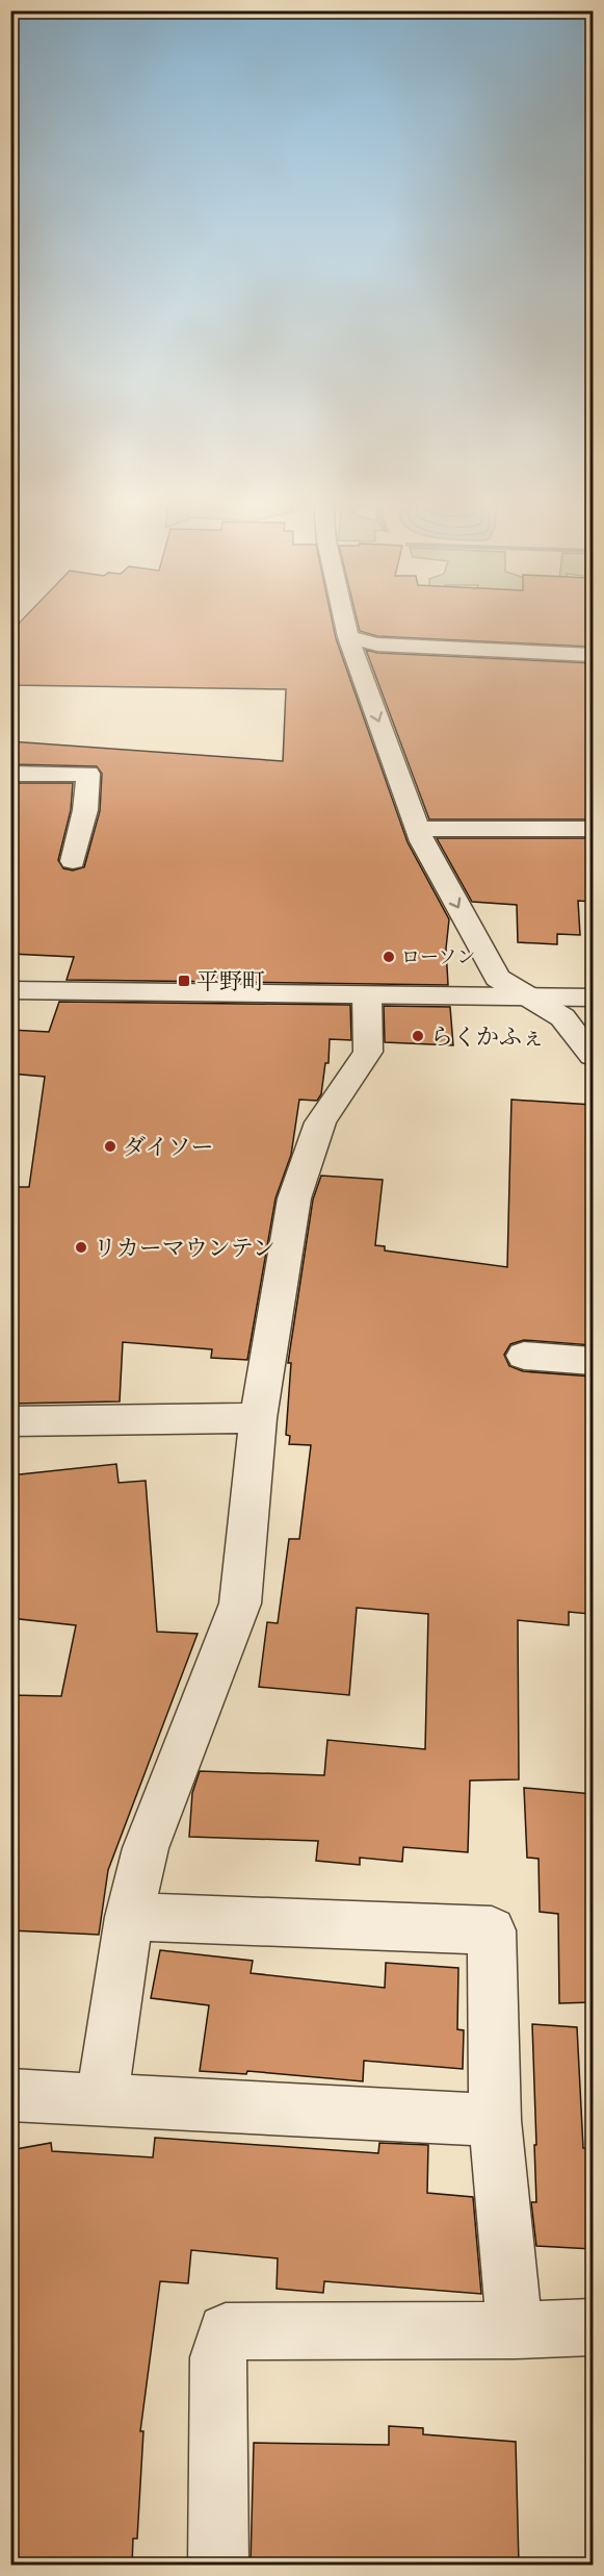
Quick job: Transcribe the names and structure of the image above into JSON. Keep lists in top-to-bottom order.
{
  "places": {
    "other": [
      "ローソン",
      "らくかふぇ",
      "ダイソー",
      "リカーマウンテン"
    ],
    "transit": ["平野町"]
  }
}
